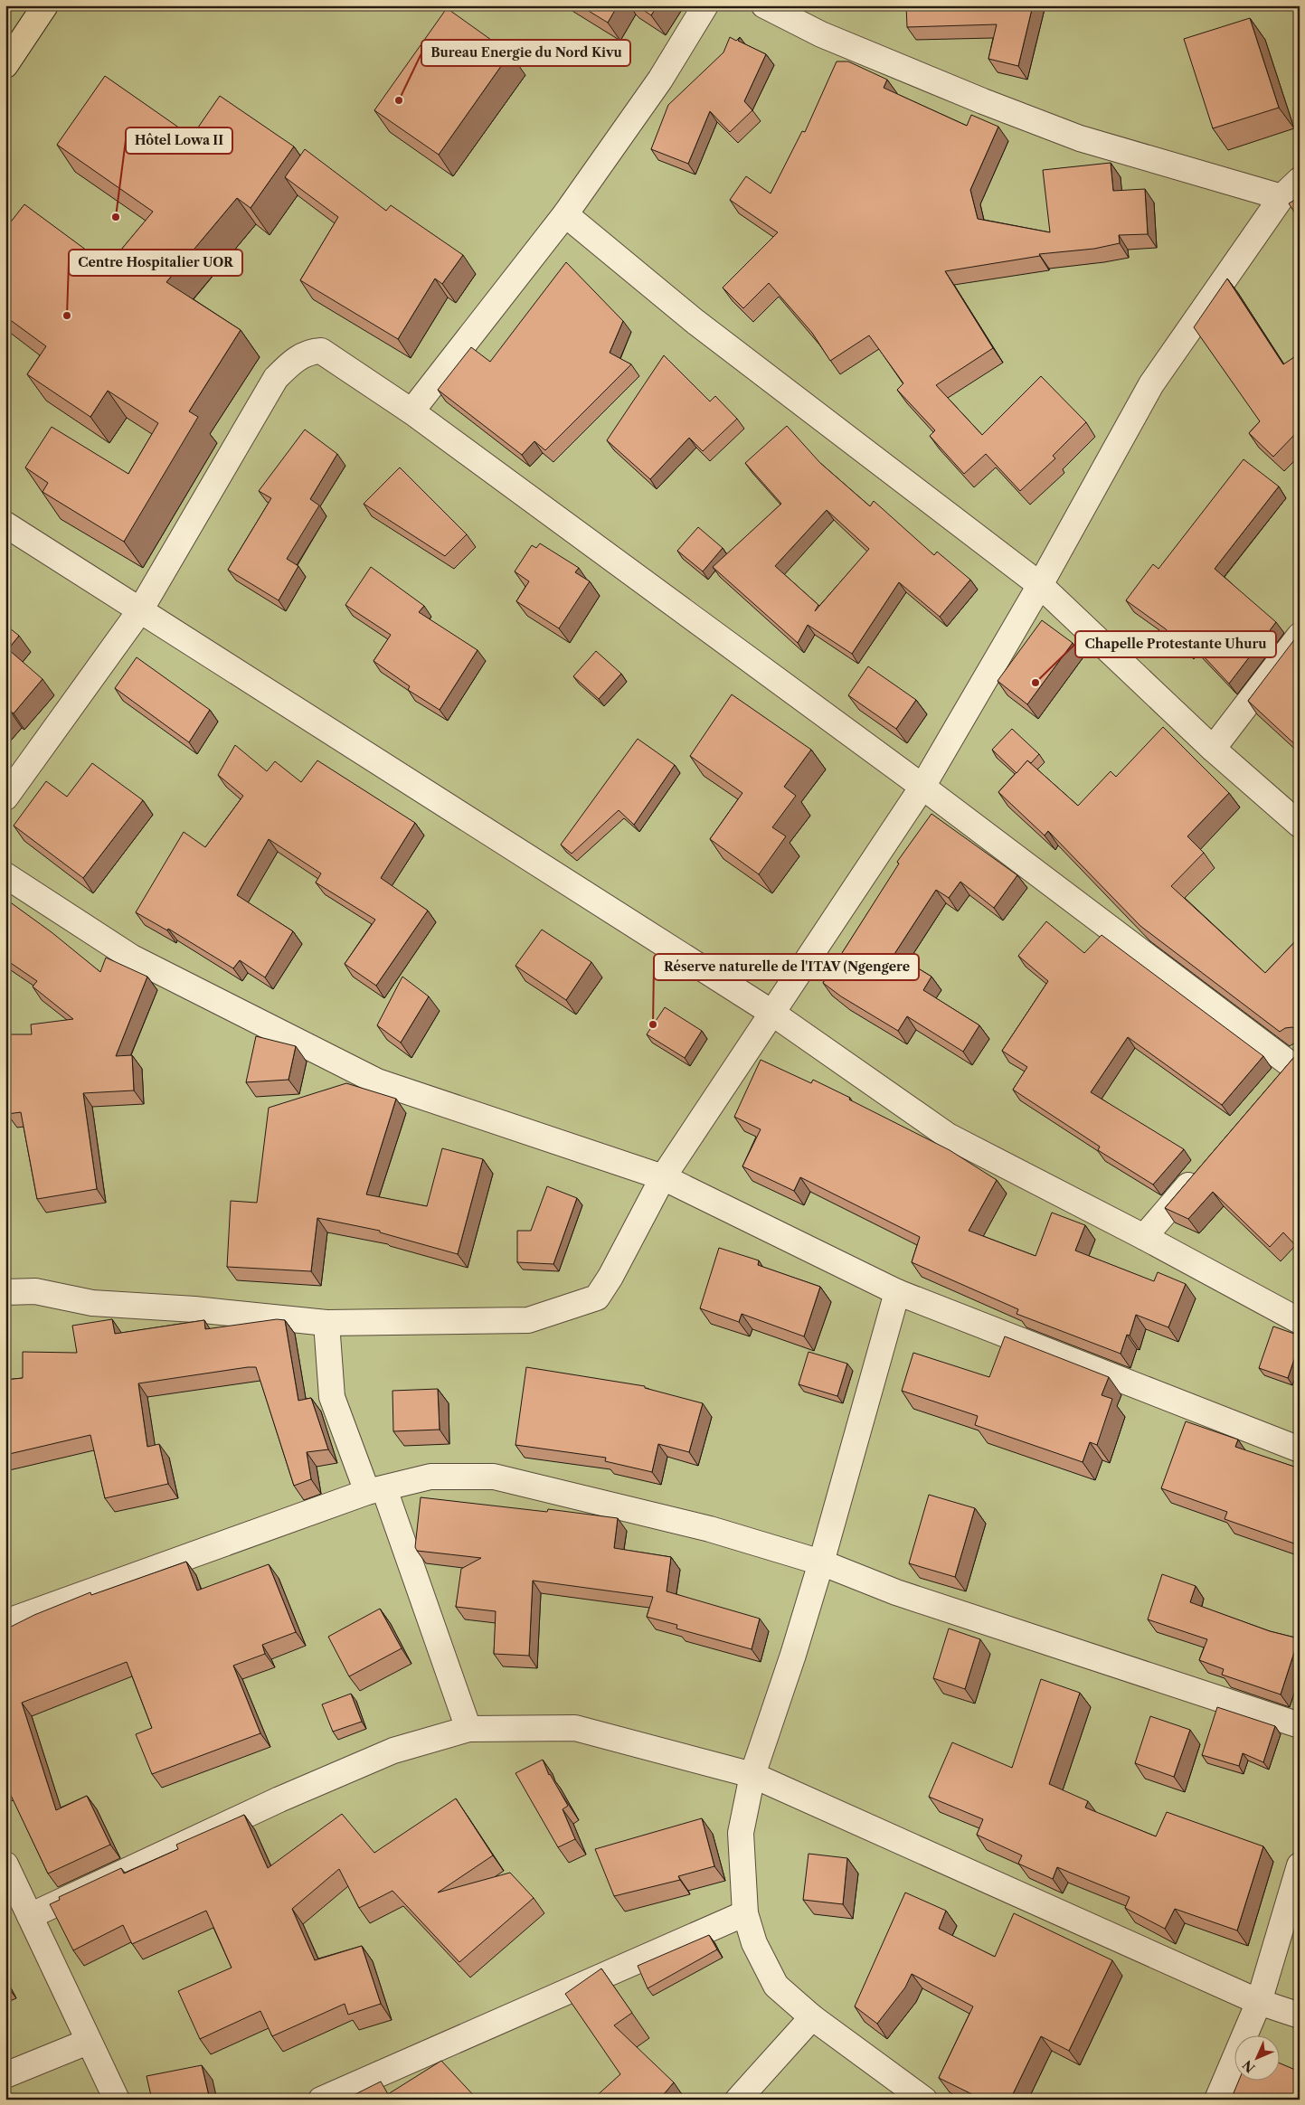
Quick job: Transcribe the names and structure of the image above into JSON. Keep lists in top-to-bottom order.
{
  "places": [
    "Bureau Energie du Nord Kivu",
    "Hôtel Lowa II",
    "Centre Hospitalier UOR",
    "Chapelle Protestante Uhuru",
    "Réserve naturelle de l'ITAV (Ngengere"
  ],
  "north": "bottom left"
}
